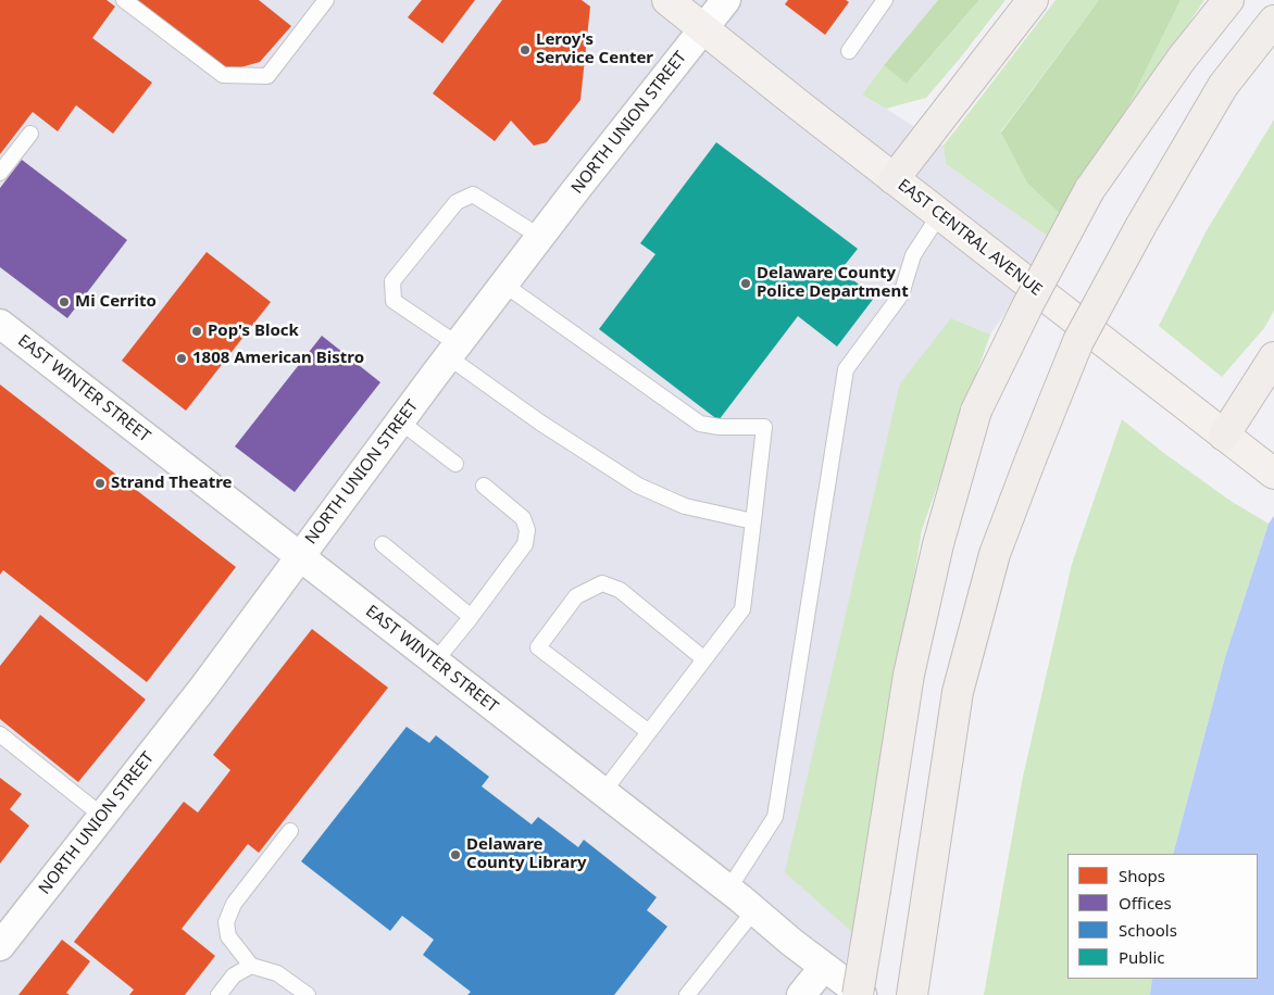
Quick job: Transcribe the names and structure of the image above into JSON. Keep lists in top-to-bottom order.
{
  "streets": {
    "highway": ["EAST CENTRAL AVENUE"],
    "street": ["NORTH UNION STREET", "EAST WINTER STREET"]
  },
  "crossings": [
    ["NORTH UNION STREET", "EAST CENTRAL AVENUE"],
    ["NORTH UNION STREET", "EAST WINTER STREET"]
  ],
  "places": [
    "Leroy's Service Center",
    "Delaware County Police Department",
    "Mi Cerrito",
    "Pop's Block",
    "1808 American Bistro",
    "Strand Theatre",
    "Delaware County Library"
  ],
  "legend": [
    "Shops",
    "Offices",
    "Schools",
    "Public"
  ]
}
